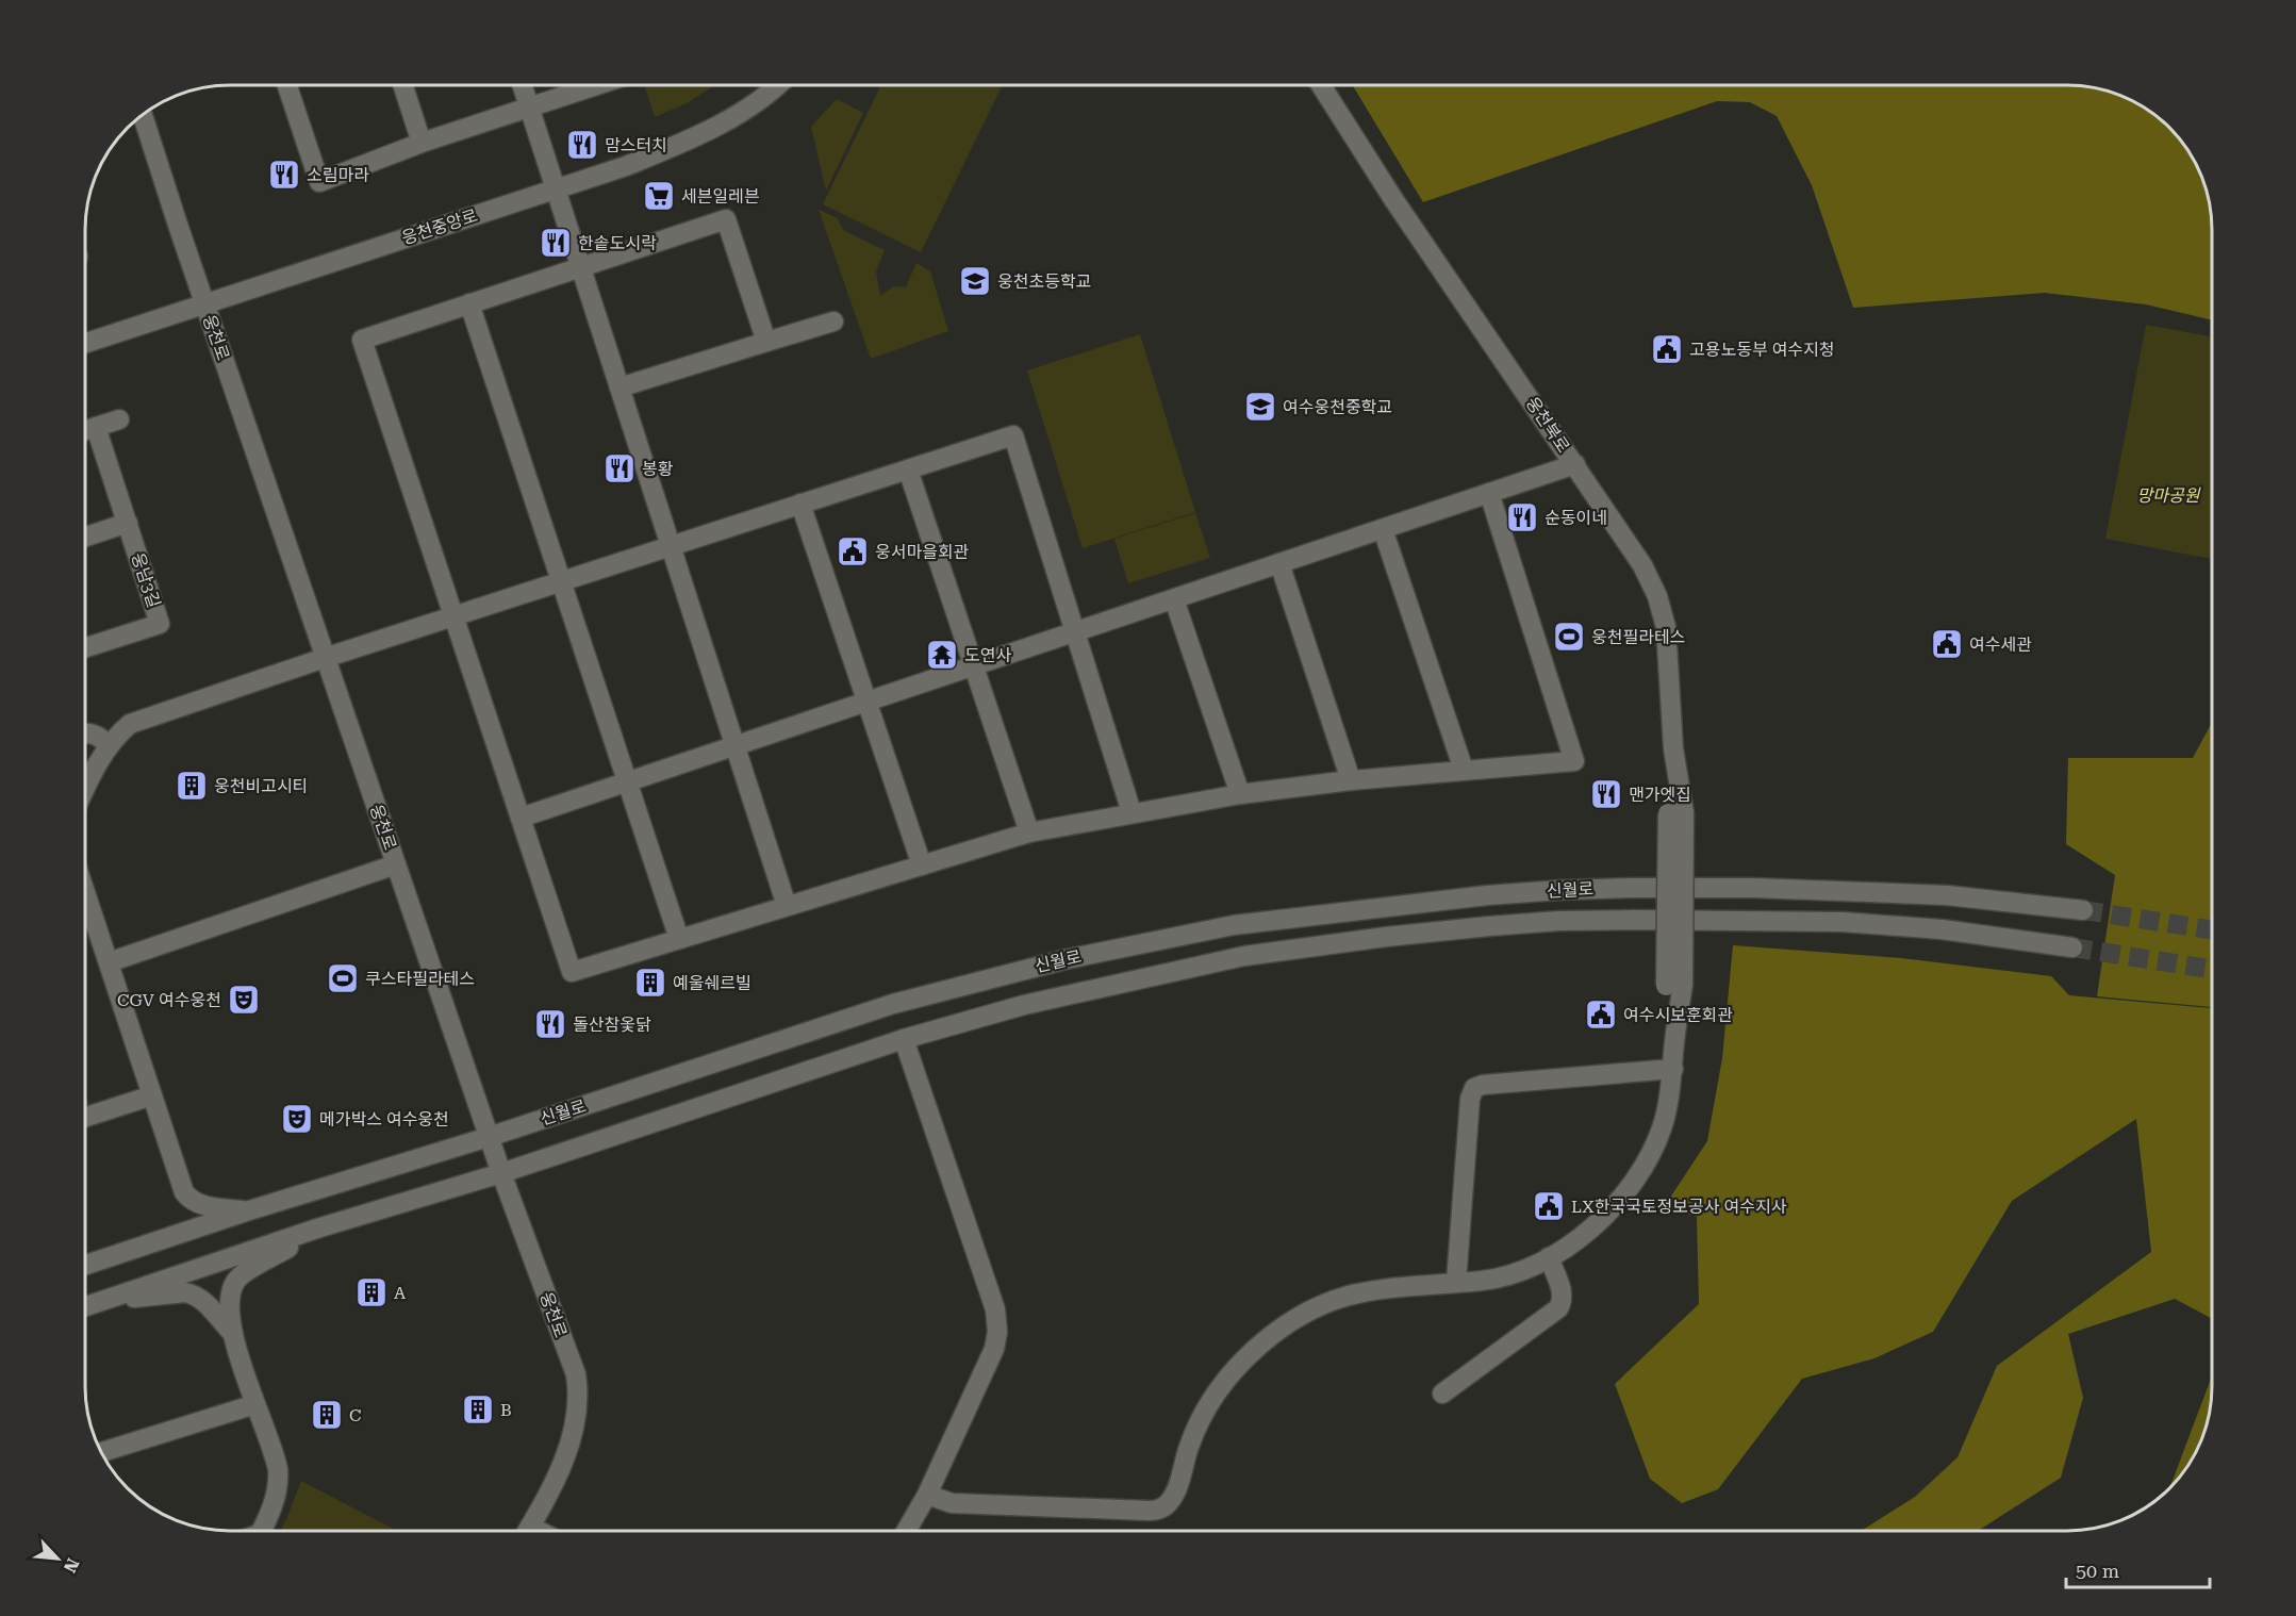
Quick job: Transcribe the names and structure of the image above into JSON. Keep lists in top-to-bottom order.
{
  "streets": {
    "street": [
      "웅천중앙로",
      "웅천로",
      "웅천북로",
      "웅남3길",
      "신월로"
    ]
  },
  "crossings": [
    ["웅천중앙로", "웅천로"],
    ["웅천로", "신월로"]
  ],
  "parks": ["망마공원"],
  "places": {
    "restaurant": [
      "맘스터치",
      "소림마라",
      "한솥도시락",
      "봉황",
      "순동이네",
      "맨가엣집",
      "돌산참옻닭"
    ],
    "supermarket": ["세븐일레븐"],
    "school or university": ["웅천초등학교", "여수웅천중학교"],
    "public building": [
      "고용노동부 여수지청",
      "웅서마을회관",
      "여수세관",
      "여수시보훈회관",
      "LX한국국토정보공사 여수지사"
    ],
    "sports": ["웅천필라테스", "쿠스타필라테스"],
    "temple": ["도연사"],
    "building": [
      "웅천비고시티",
      "예울쉐르빌",
      "A",
      "B",
      "C"
    ],
    "theatre": ["CGV 여수웅천", "메가박스 여수웅천"]
  },
  "scale_bar": "50 m",
  "north": "bottom right"
}
